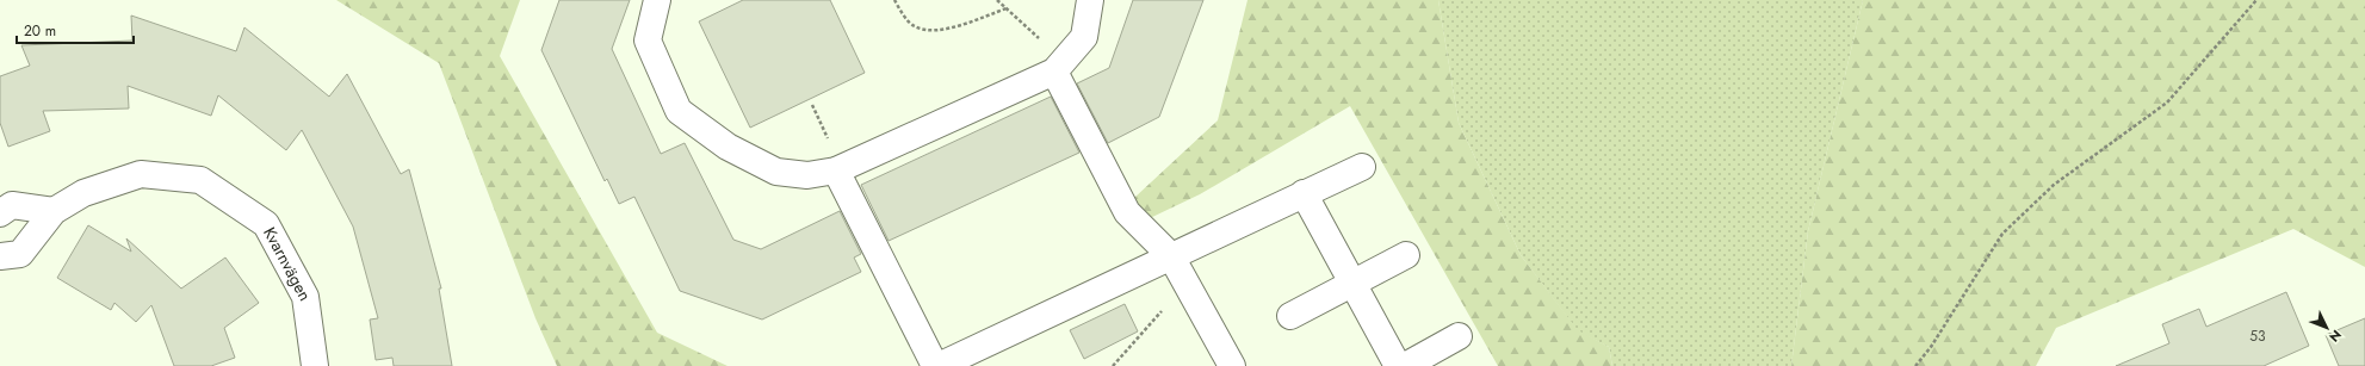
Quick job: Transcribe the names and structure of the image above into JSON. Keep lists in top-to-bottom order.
{
  "streets": {
    "street": ["Kvarnvägen"]
  },
  "house_numbers": ["53"],
  "scale_bar": "20 m",
  "north": "bottom right"
}
